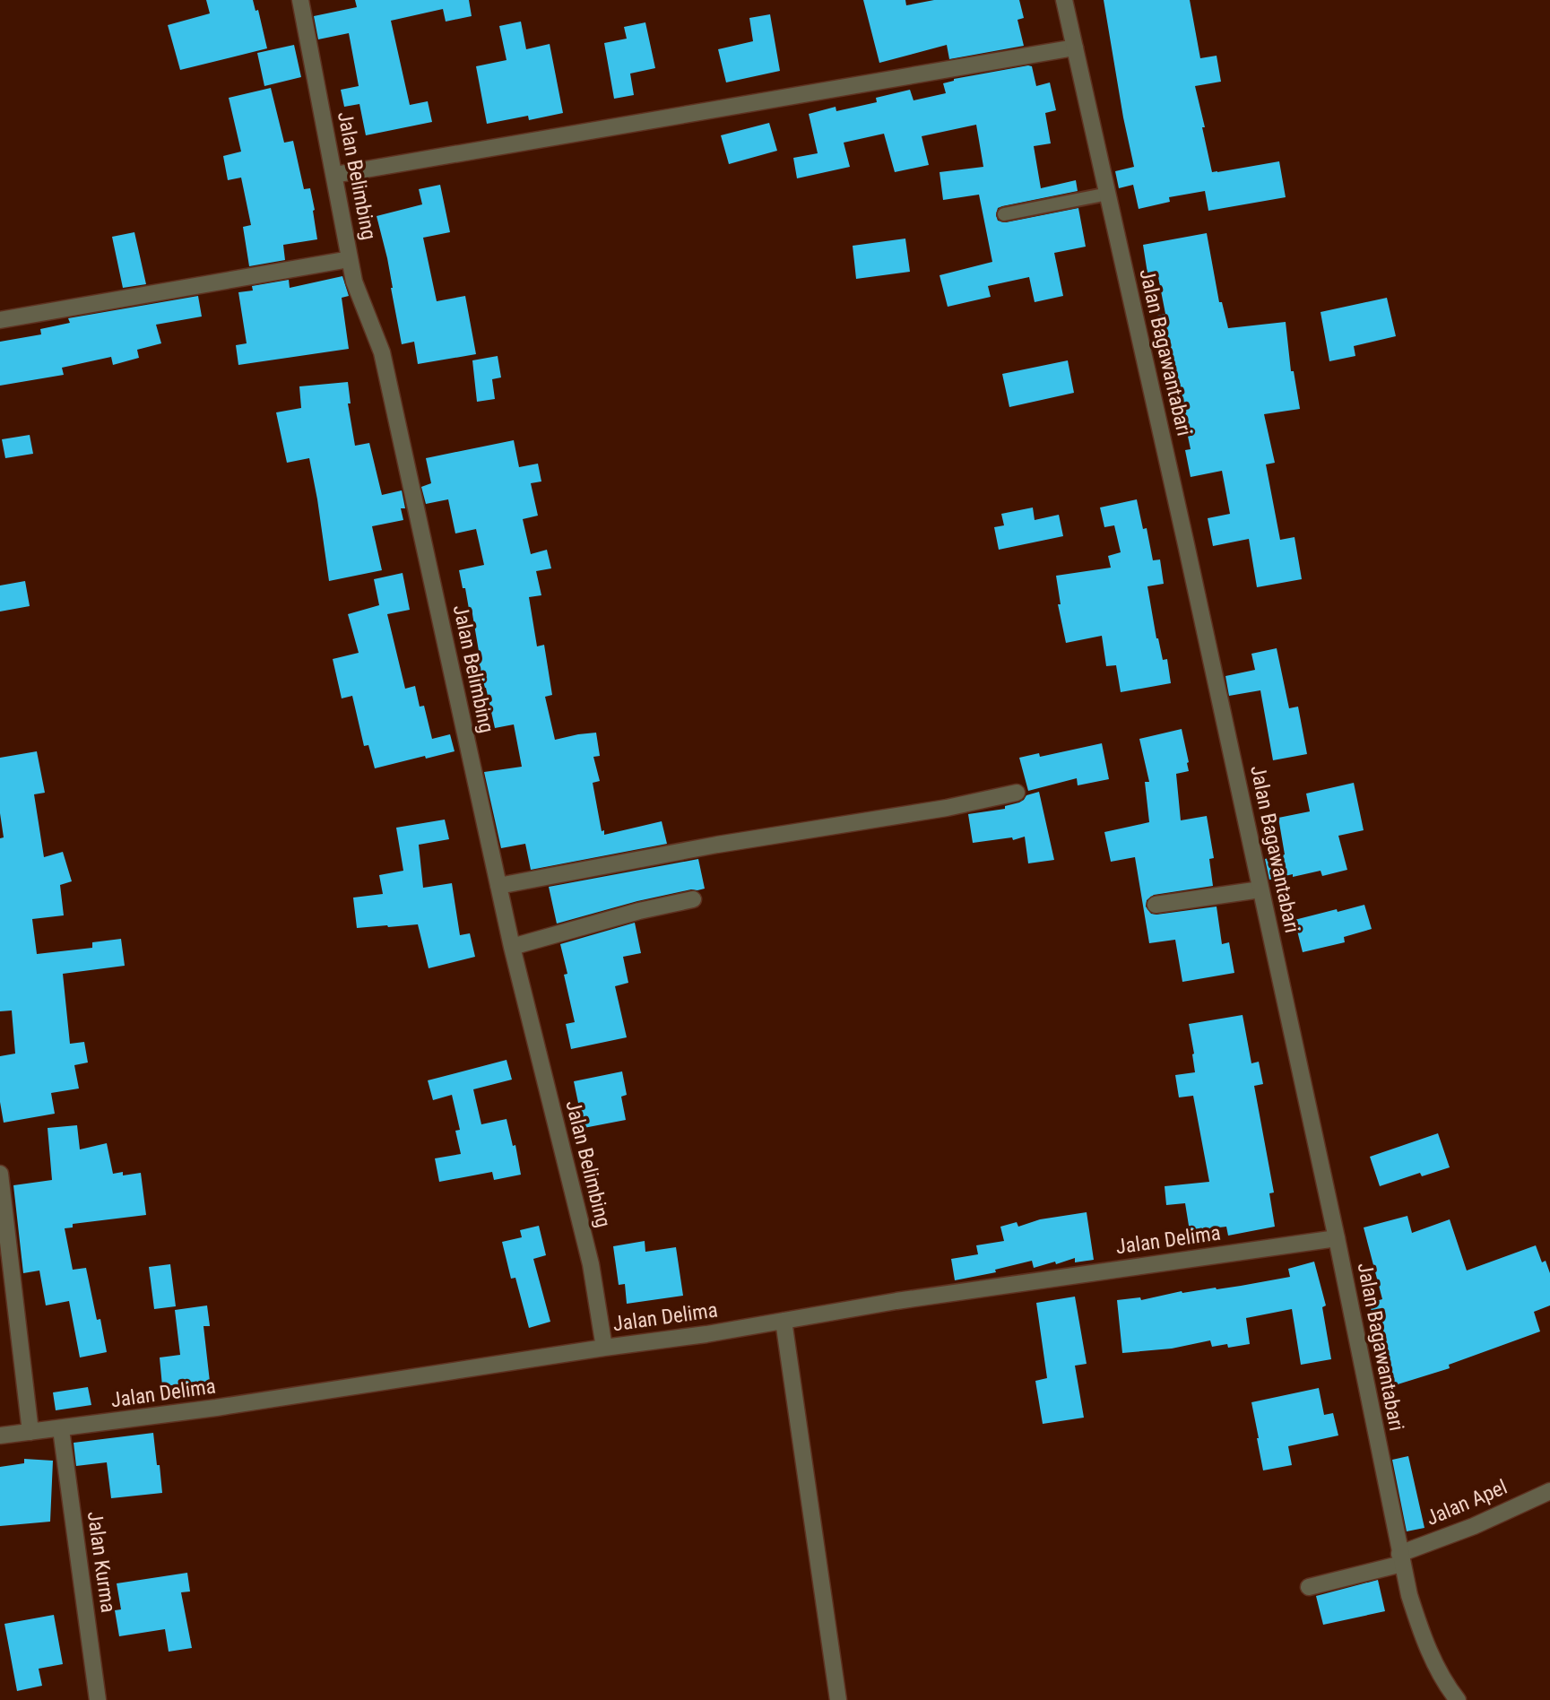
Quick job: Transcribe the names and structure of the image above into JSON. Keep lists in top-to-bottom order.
{
  "streets": {
    "street": [
      "Jalan Belimbing",
      "Jalan Bagawantabari",
      "Jalan Delima",
      "Jalan Apel",
      "Jalan Kurma"
    ]
  },
  "crossings": [
    ["Jalan Belimbing", "Jalan Delima"],
    ["Jalan Bagawantabari", "Jalan Delima"],
    ["Jalan Bagawantabari", "Jalan Apel"],
    ["Jalan Delima", "Jalan Kurma"]
  ]
}
